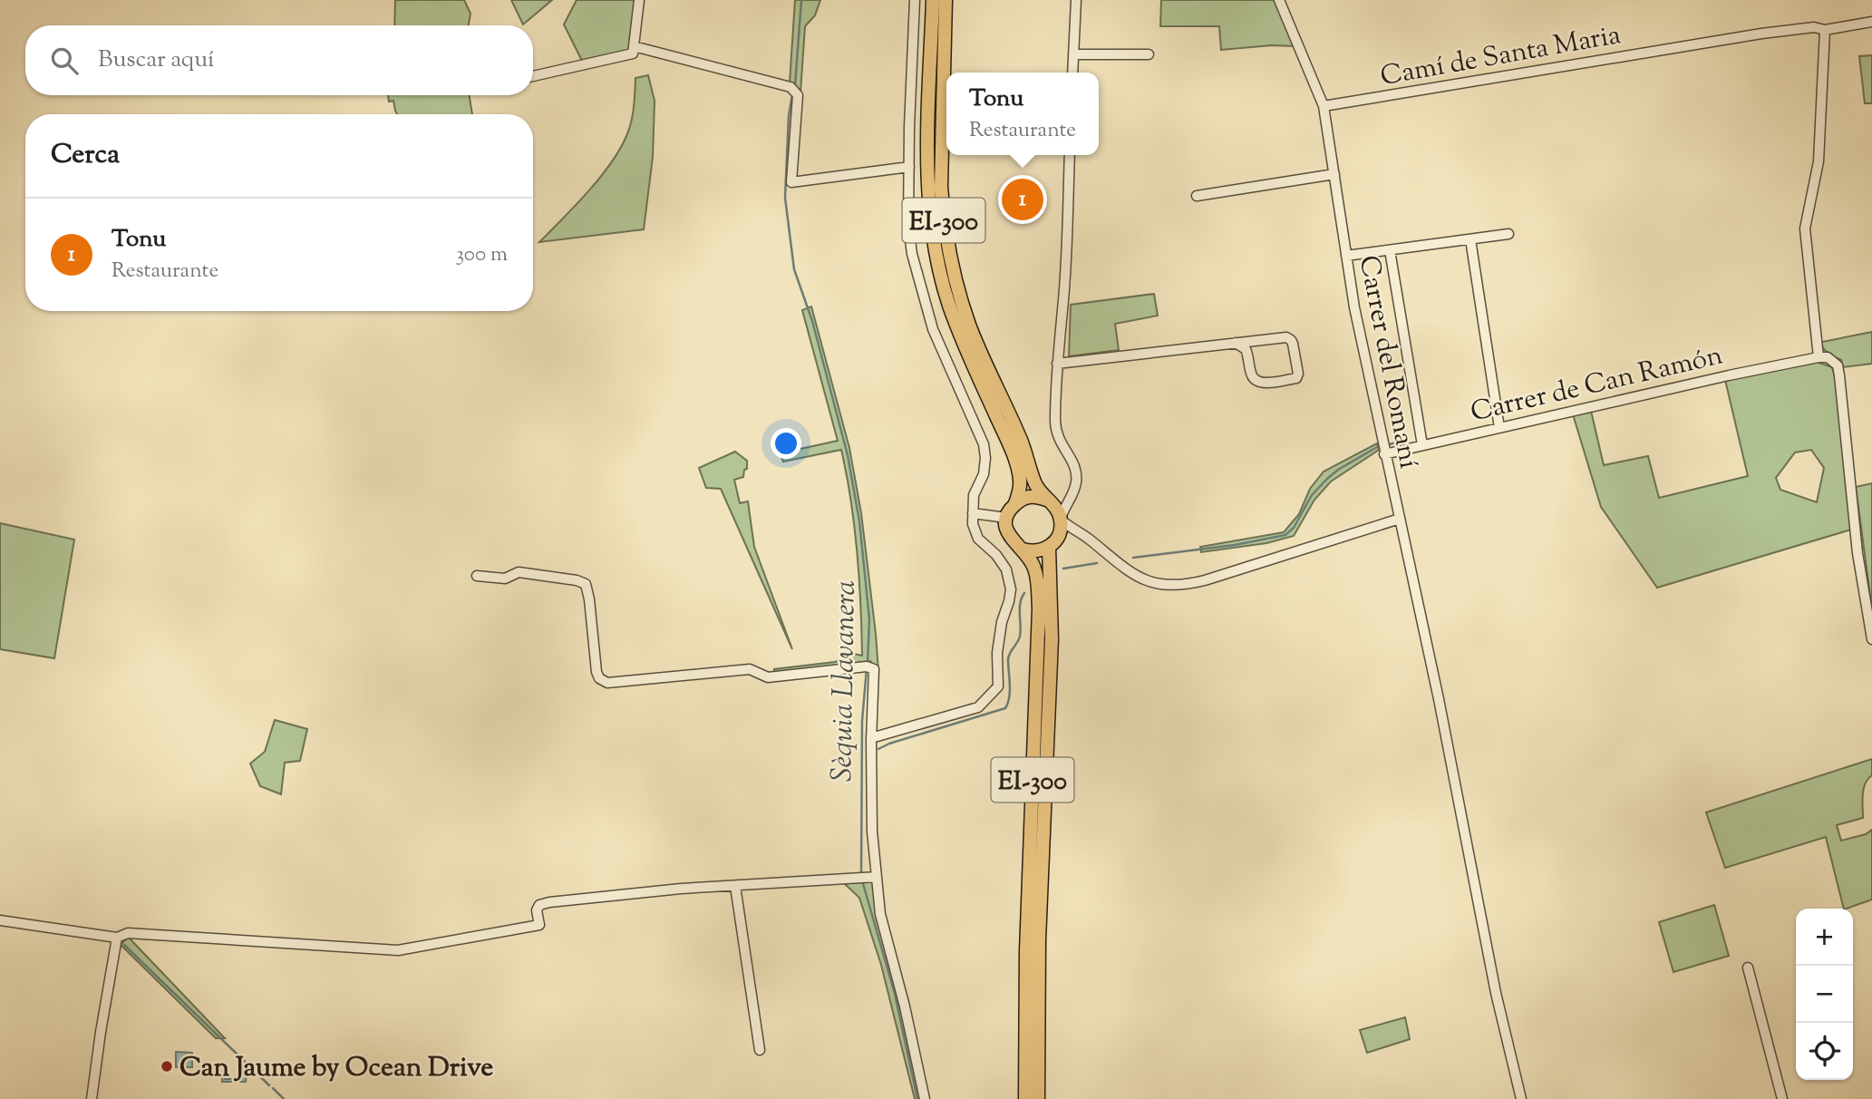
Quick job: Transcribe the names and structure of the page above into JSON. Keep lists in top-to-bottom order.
{
  "streets": {
    "main road": ["EI-300"],
    "street": ["Camí de Santa Maria", "Carrer del Romaní", "Carrer de Can Ramón"]
  },
  "crossings": [
    ["Camí de Santa Maria", "Carrer del Romaní"],
    ["Carrer del Romaní", "Carrer de Can Ramón"]
  ],
  "water": ["Sèquia Llavanera"],
  "places": ["Can Jaume by Ocean Drive"],
  "page": {
    "search": "Buscar aquí",
    "popup": ["Tonu", "Restaurante"],
    "heading": "Cerca",
    "pins": "1",
    "list": [
      {
        "mark": "1",
        "name": "Tonu",
        "note": "Restaurante",
        "value": "300 m"
      }
    ],
    "map_buttons": ["+", "−"]
  }
}
